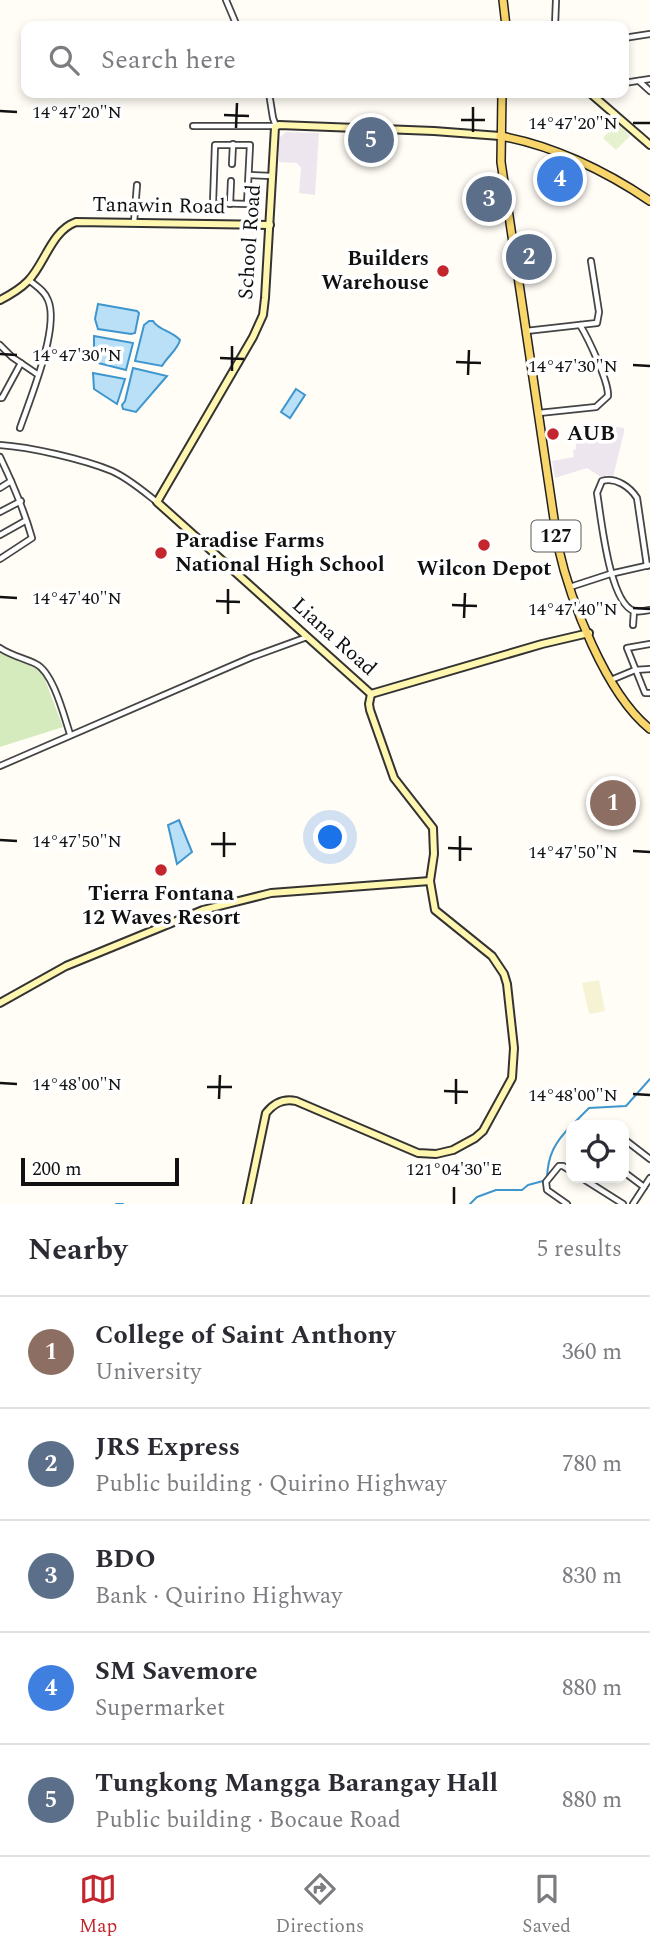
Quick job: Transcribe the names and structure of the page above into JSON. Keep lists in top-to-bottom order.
{
  "streets": {
    "main road": ["127"],
    "street": ["Tanawin Road", "School Road", "Liana Road"]
  },
  "crossings": [
    ["Tanawin Road", "School Road"],
    ["School Road", "Liana Road"]
  ],
  "places": [
    "Builders Warehouse",
    "AUB",
    "Wilcon Depot",
    "Paradise Farms National High School",
    "Tierra Fontana 12 Waves Resort"
  ],
  "scale_bar": "200 m",
  "page": {
    "search": "Search here",
    "pins": [
      "5",
      "4",
      "3",
      "2",
      "1"
    ],
    "scale": "200 m",
    "heading": ["Nearby", "5 results"],
    "list": [
      {
        "mark": "1",
        "name": "College of Saint Anthony",
        "note": "University",
        "value": "360 m"
      },
      {
        "mark": "2",
        "name": "JRS Express",
        "note": "Public building · Quirino Highway",
        "value": "780 m"
      },
      {
        "mark": "3",
        "name": "BDO",
        "note": "Bank · Quirino Highway",
        "value": "830 m"
      },
      {
        "mark": "4",
        "name": "SM Savemore",
        "note": "Supermarket",
        "value": "880 m"
      },
      {
        "mark": "5",
        "name": "Tungkong Mangga Barangay Hall",
        "note": "Public building · Bocaue Road",
        "value": "880 m"
      }
    ],
    "nav": ["Map", "Directions", "Saved"]
  },
  "coordinates": [
    "14°47'20\"N",
    "14°47'30\"N",
    "14°47'40\"N",
    "14°47'50\"N",
    "14°48'00\"N",
    "121°04'30\"E"
  ]
}
